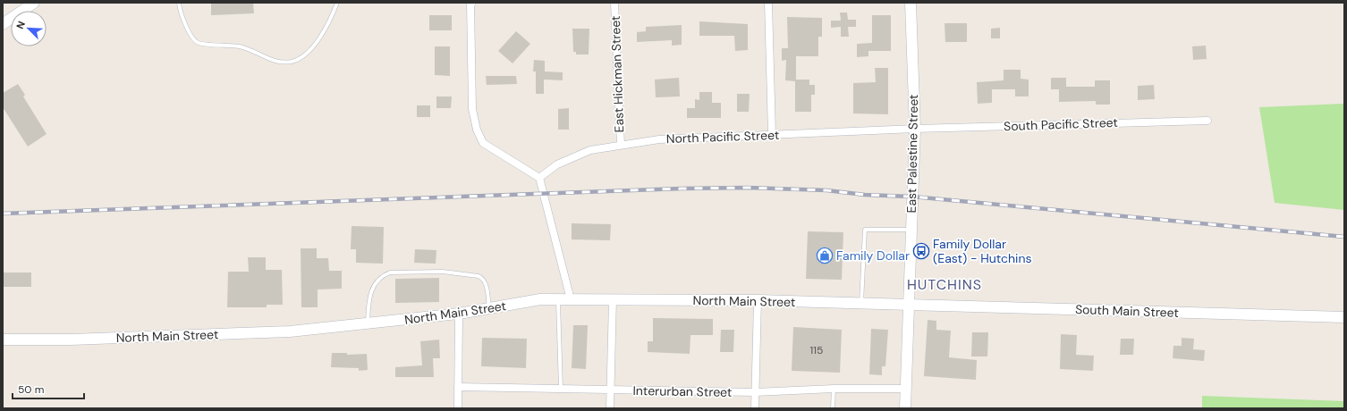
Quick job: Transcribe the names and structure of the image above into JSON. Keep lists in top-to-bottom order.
{
  "streets": {
    "street": [
      "East Hickman Street",
      "South Pacific Street",
      "North Pacific Street",
      "East Palestine Street",
      "North Main Street",
      "South Main Street",
      "Interurban Street"
    ]
  },
  "crossings": [
    ["East Hickman Street", "North Pacific Street"],
    ["South Pacific Street", "North Pacific Street"],
    ["South Pacific Street", "East Palestine Street"],
    ["North Pacific Street", "East Palestine Street"],
    ["East Palestine Street", "North Main Street"],
    ["East Palestine Street", "South Main Street"],
    ["East Palestine Street", "Interurban Street"],
    ["North Main Street", "South Main Street"]
  ],
  "districts": ["HUTCHINS"],
  "places": {
    "bus stop": ["Family Dollar (East) - Hutchins"],
    "shop": ["Family Dollar"]
  },
  "house_numbers": ["115"],
  "scale_bar": "50 m",
  "north": "top left"
}
